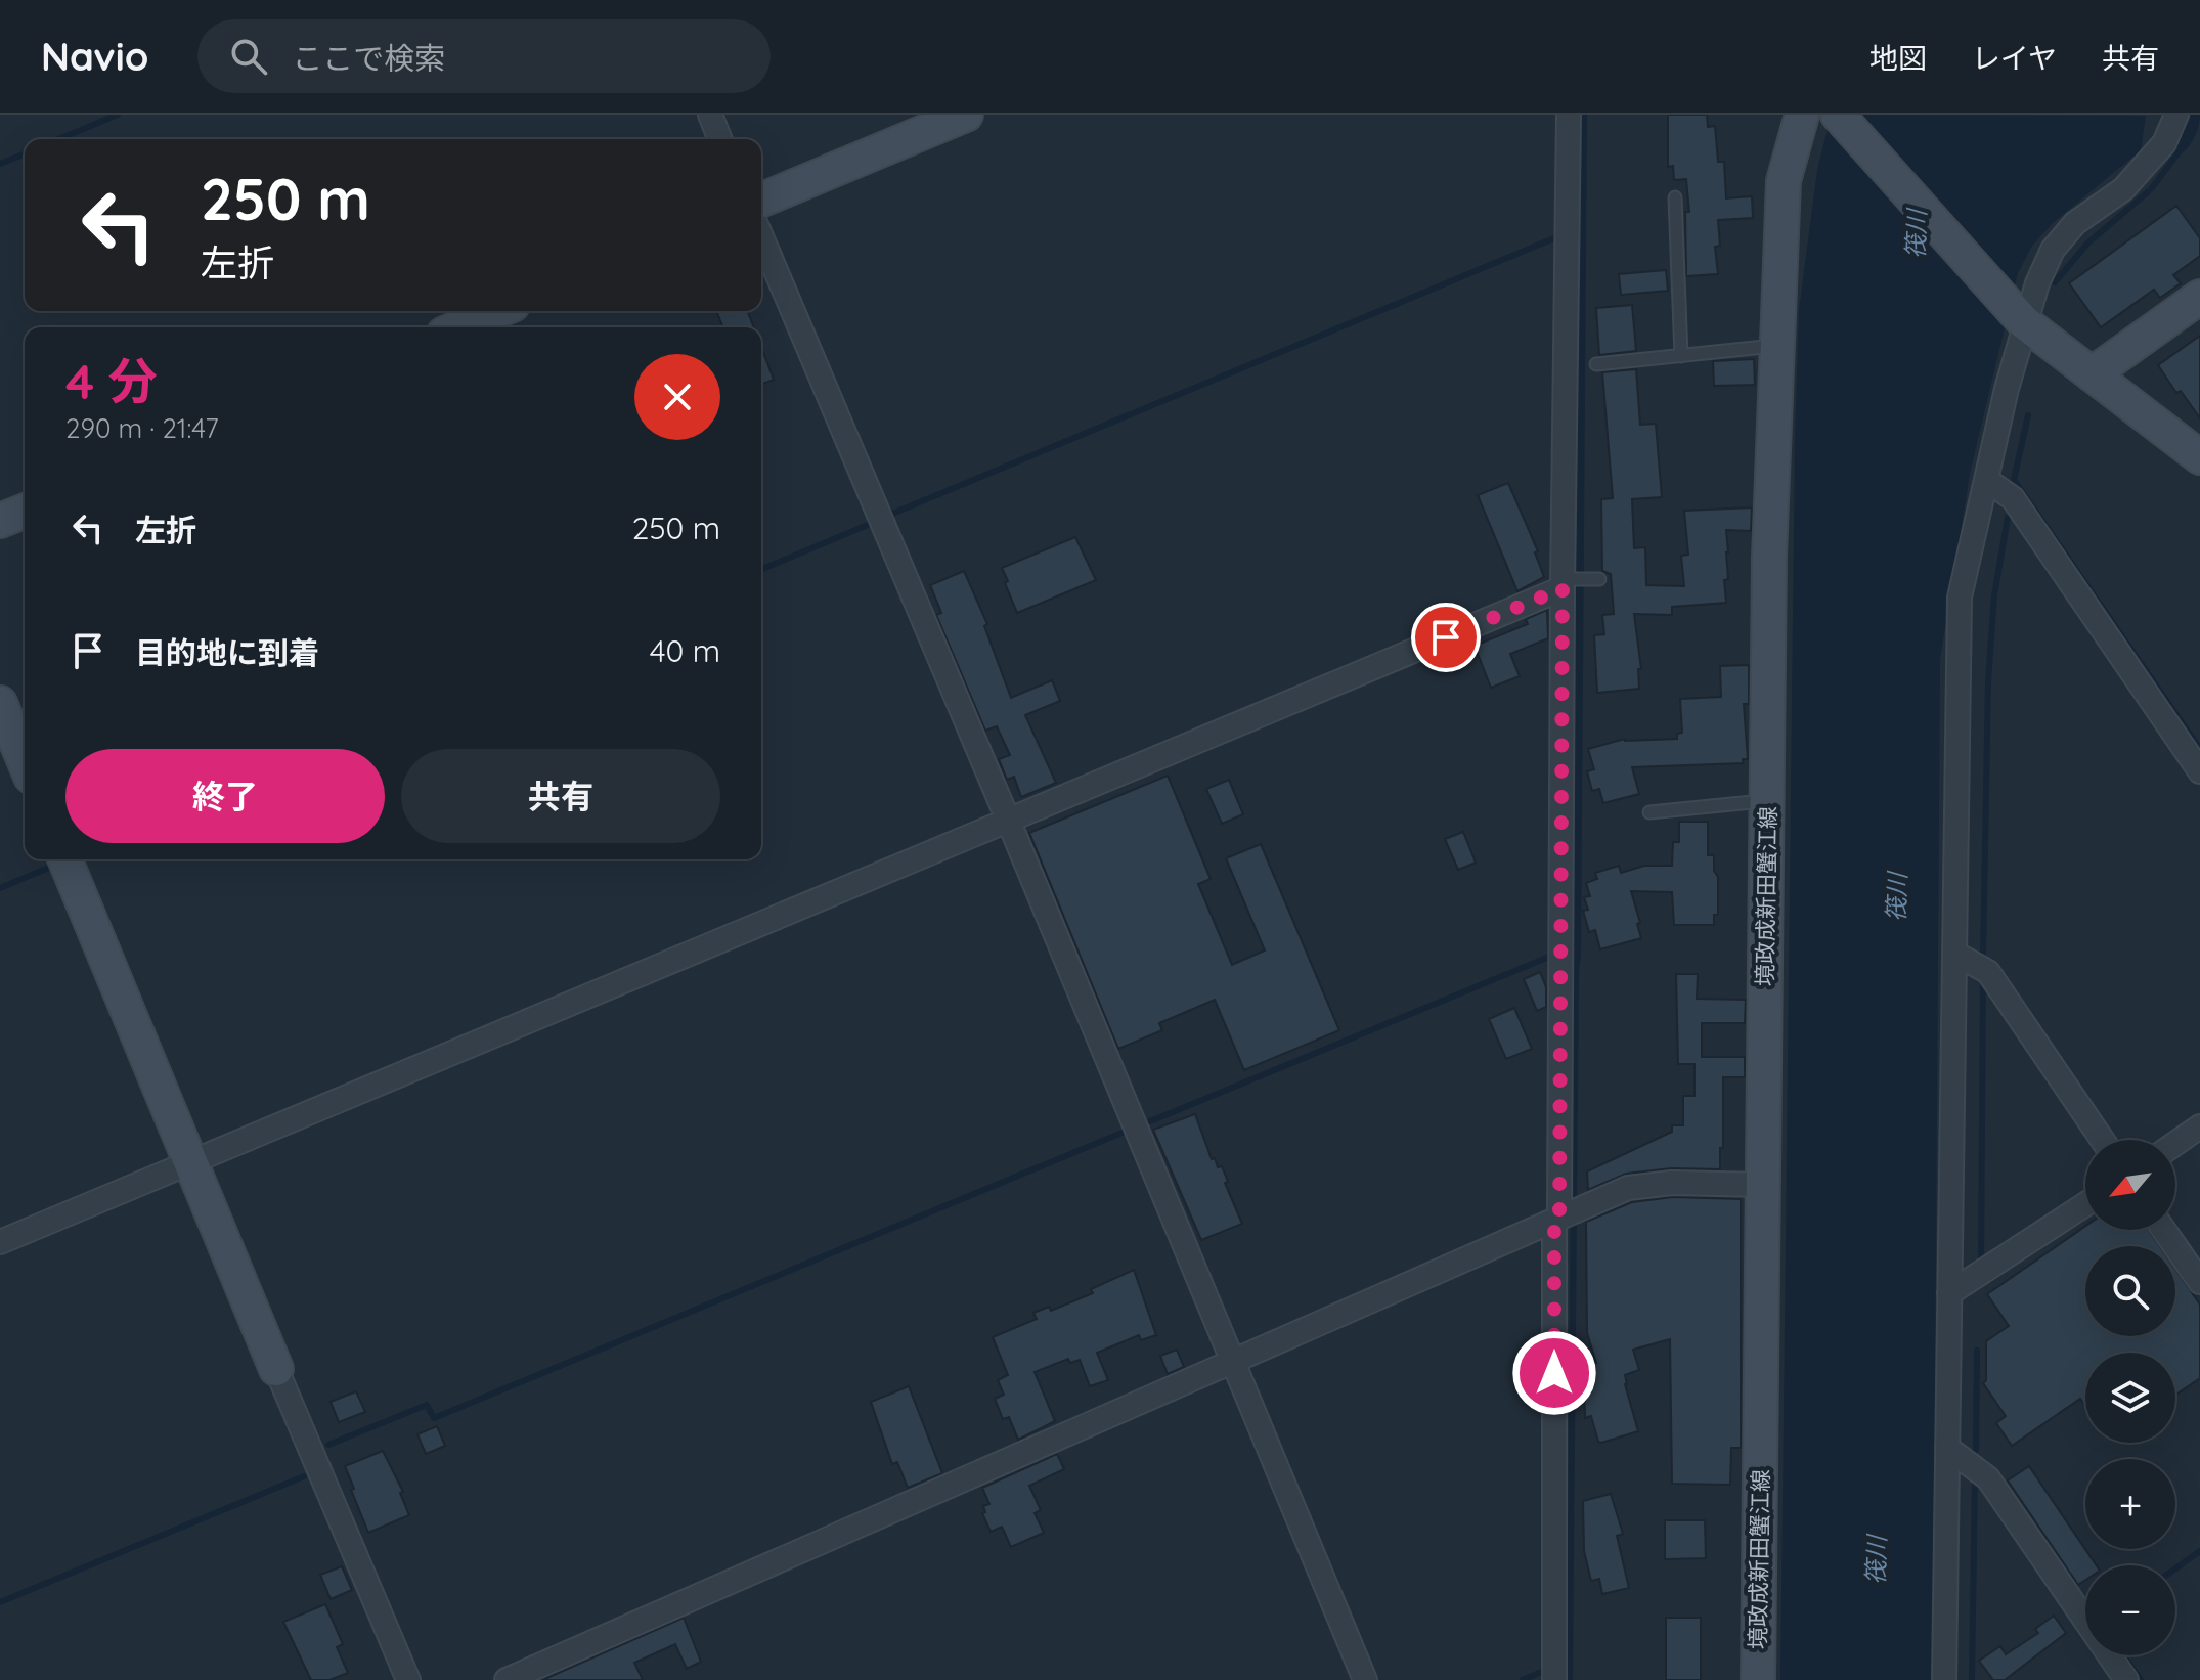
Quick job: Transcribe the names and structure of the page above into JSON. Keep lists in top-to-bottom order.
{
  "streets": {
    "main road": ["境政成新田蟹江線"]
  },
  "water": ["筏川"],
  "north": "bottom left",
  "page": {
    "header": "Navio",
    "search": "ここで検索",
    "nav": ["地図", "レイヤ", "共有"],
    "turn": ["250 m", "左折"],
    "heading": ["4 分", "290 m · 21:47"],
    "list": [
      {
        "name": "左折",
        "value": "250 m"
      },
      {
        "name": "目的地に到着",
        "value": "40 m"
      }
    ],
    "buttons": ["終了", "共有"],
    "map_buttons": ["+", "−"]
  }
}
